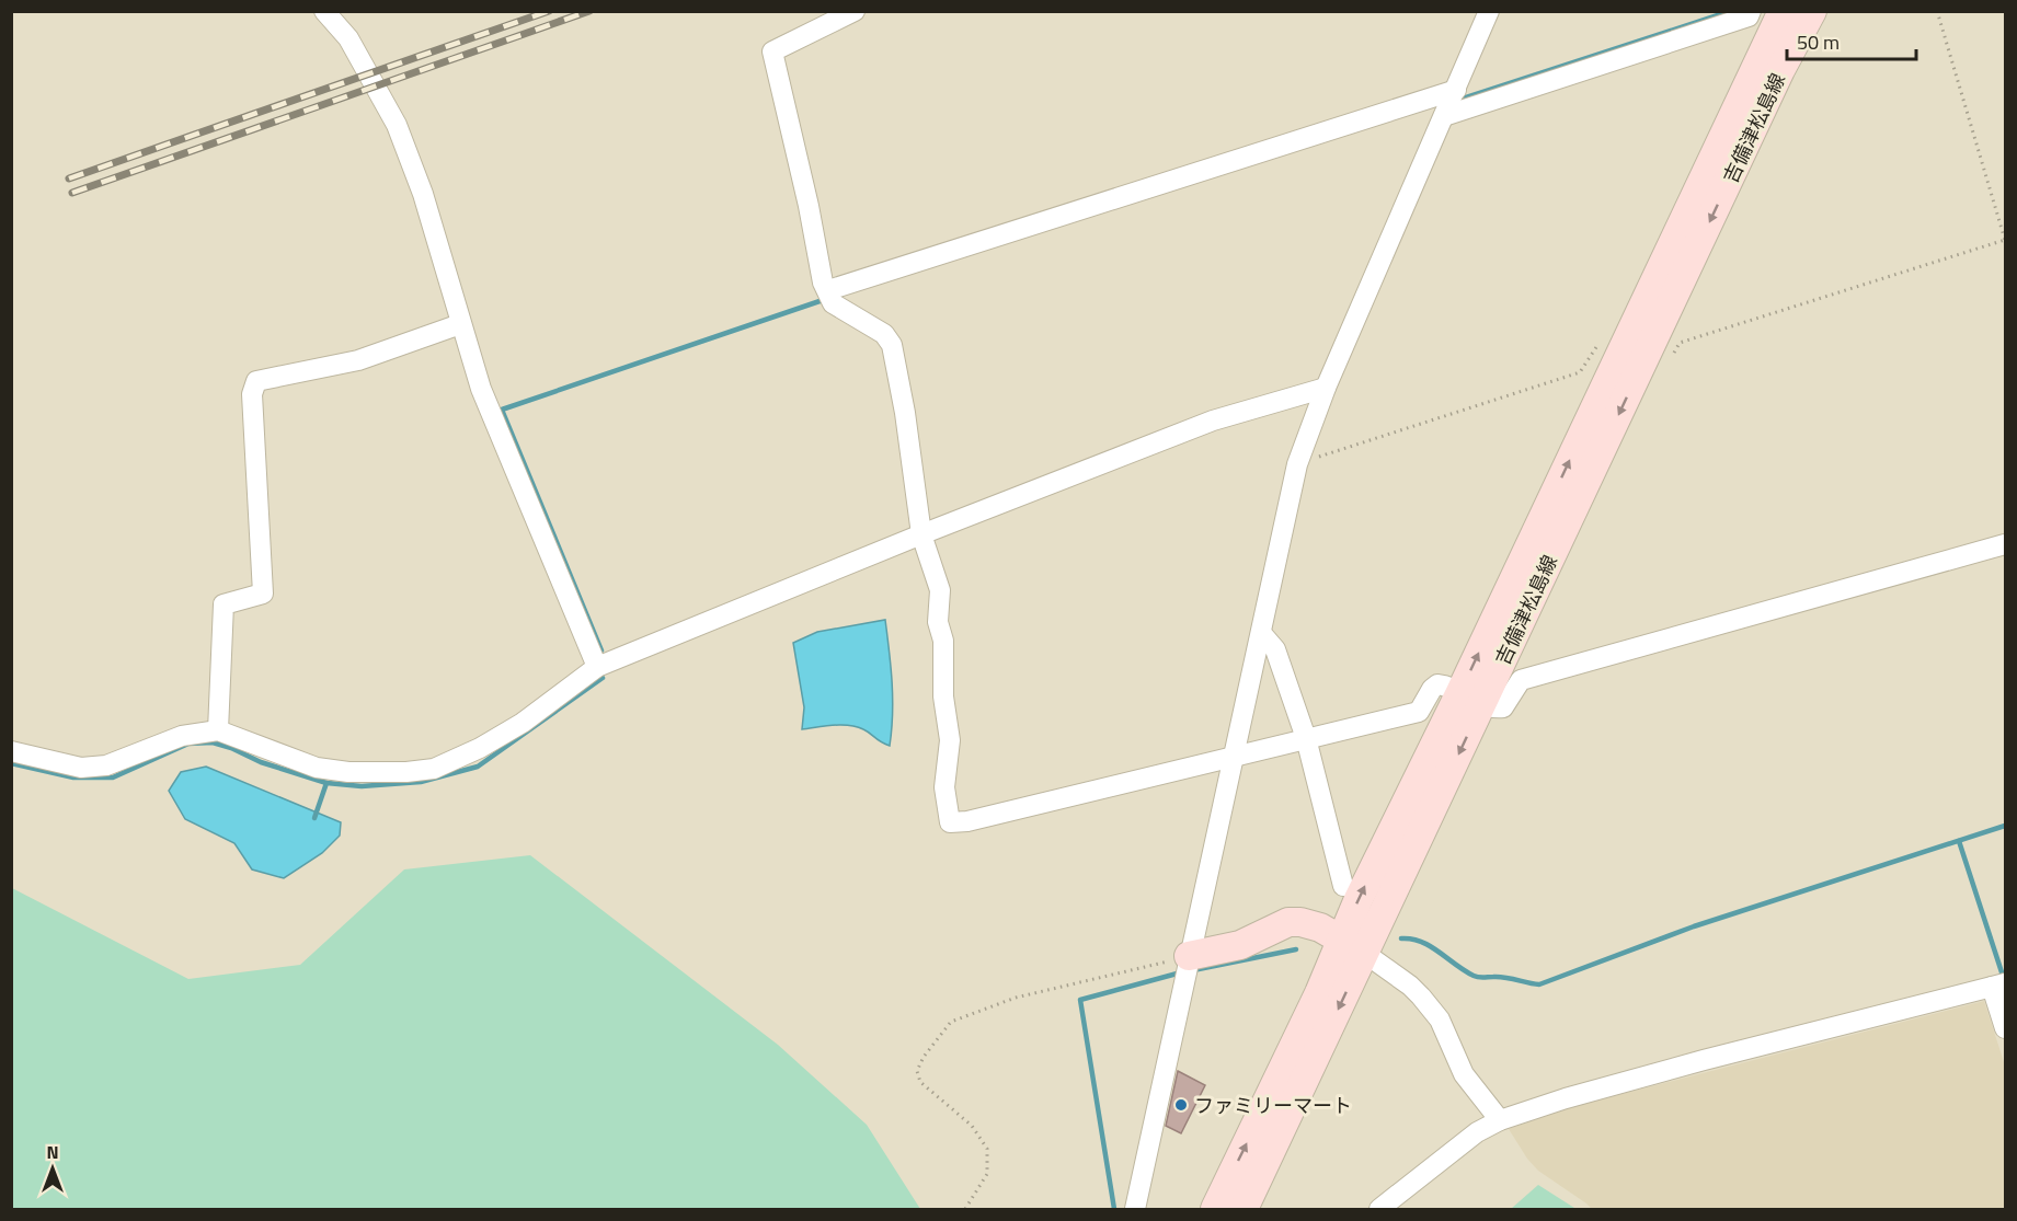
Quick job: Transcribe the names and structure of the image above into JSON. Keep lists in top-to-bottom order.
{
  "streets": {
    "main road": ["吉備津松島線"]
  },
  "places": ["ファミリーマート"],
  "scale_bar": "50 m",
  "north": "top"
}
